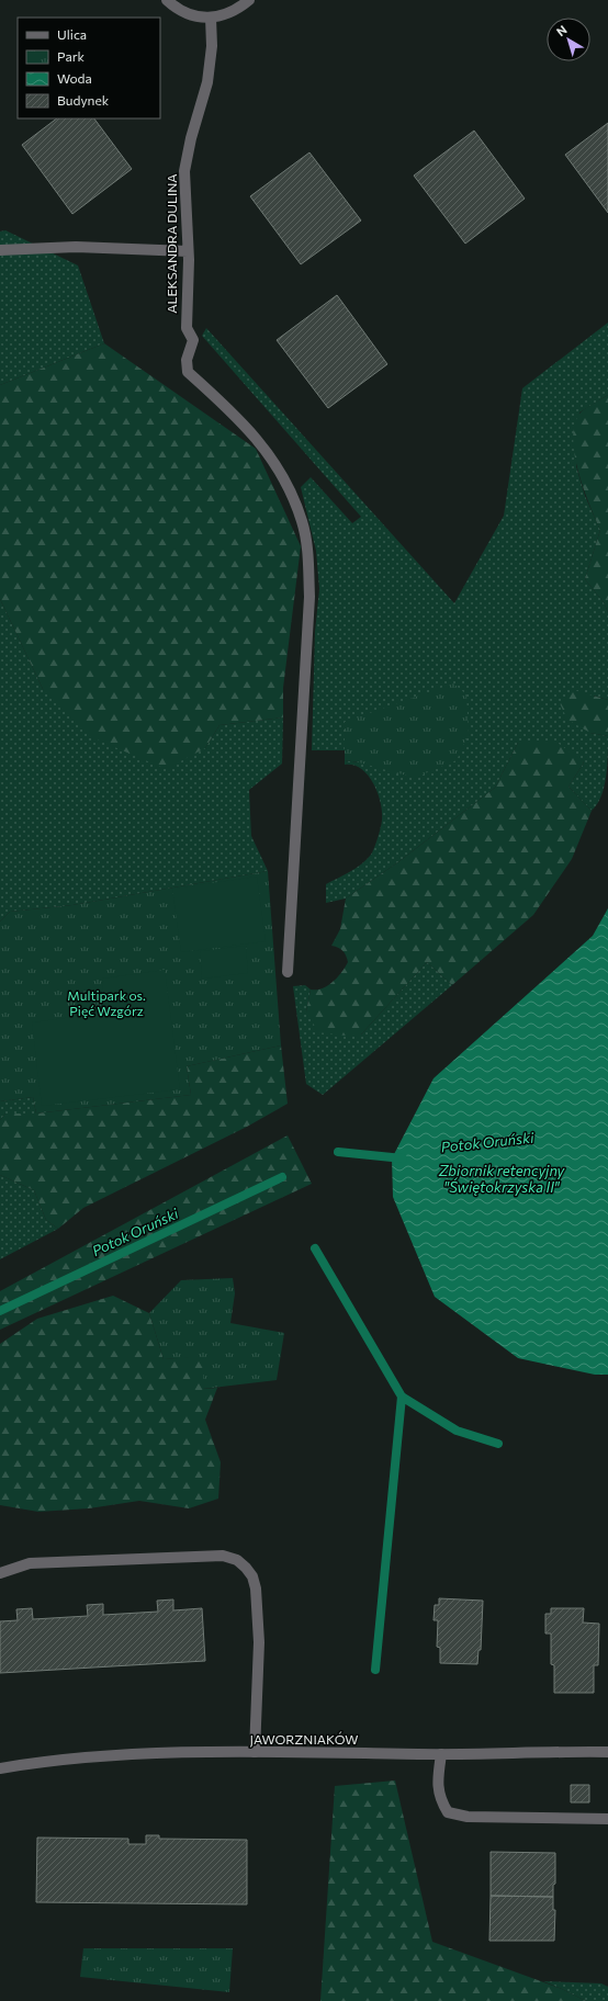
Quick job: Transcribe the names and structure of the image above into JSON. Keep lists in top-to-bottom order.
{
  "streets": {
    "street": ["ALEKSANDRA DULINA", "JAWORZNIAKÓW"]
  },
  "water": ["Potok Oruński", "Zbiornik retencyjny \"Świętokrzyska II\""],
  "parks": ["Multipark os. Pięć Wzgórz"],
  "legend": [
    "Ulica",
    "Park",
    "Woda",
    "Budynek"
  ],
  "north": "top left"
}
